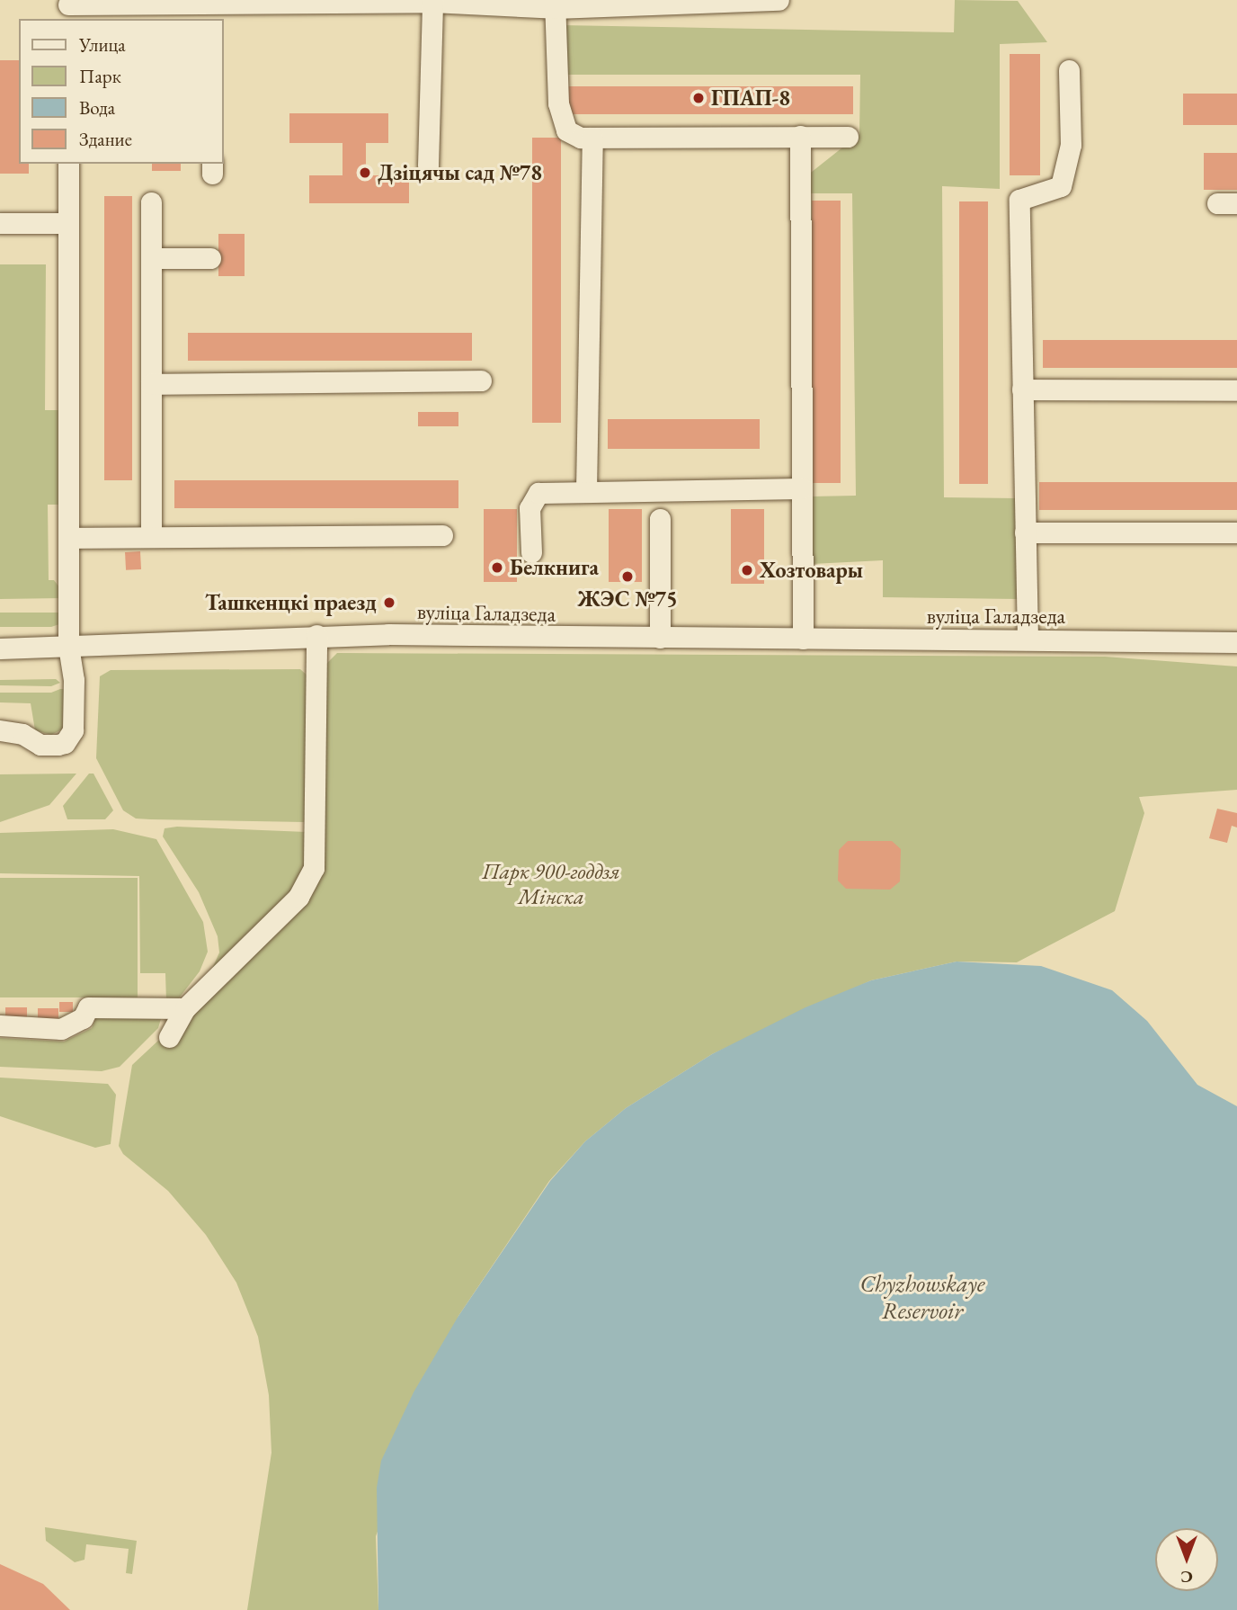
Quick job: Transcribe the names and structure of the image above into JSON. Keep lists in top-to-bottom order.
{
  "streets": {
    "street": ["вуліца Галадзеда"]
  },
  "water": ["Chyzhowskaye Reservoir"],
  "parks": ["Парк 900-годдзя Мінска"],
  "places": [
    "ГПАП-8",
    "Дзіцячы сад №78",
    "Белкнига",
    "Хозтовары",
    "ЖЭС №75",
    "Ташкенцкі праезд"
  ],
  "legend": [
    "Улица",
    "Парк",
    "Вода",
    "Здание"
  ],
  "north": "bottom"
}
